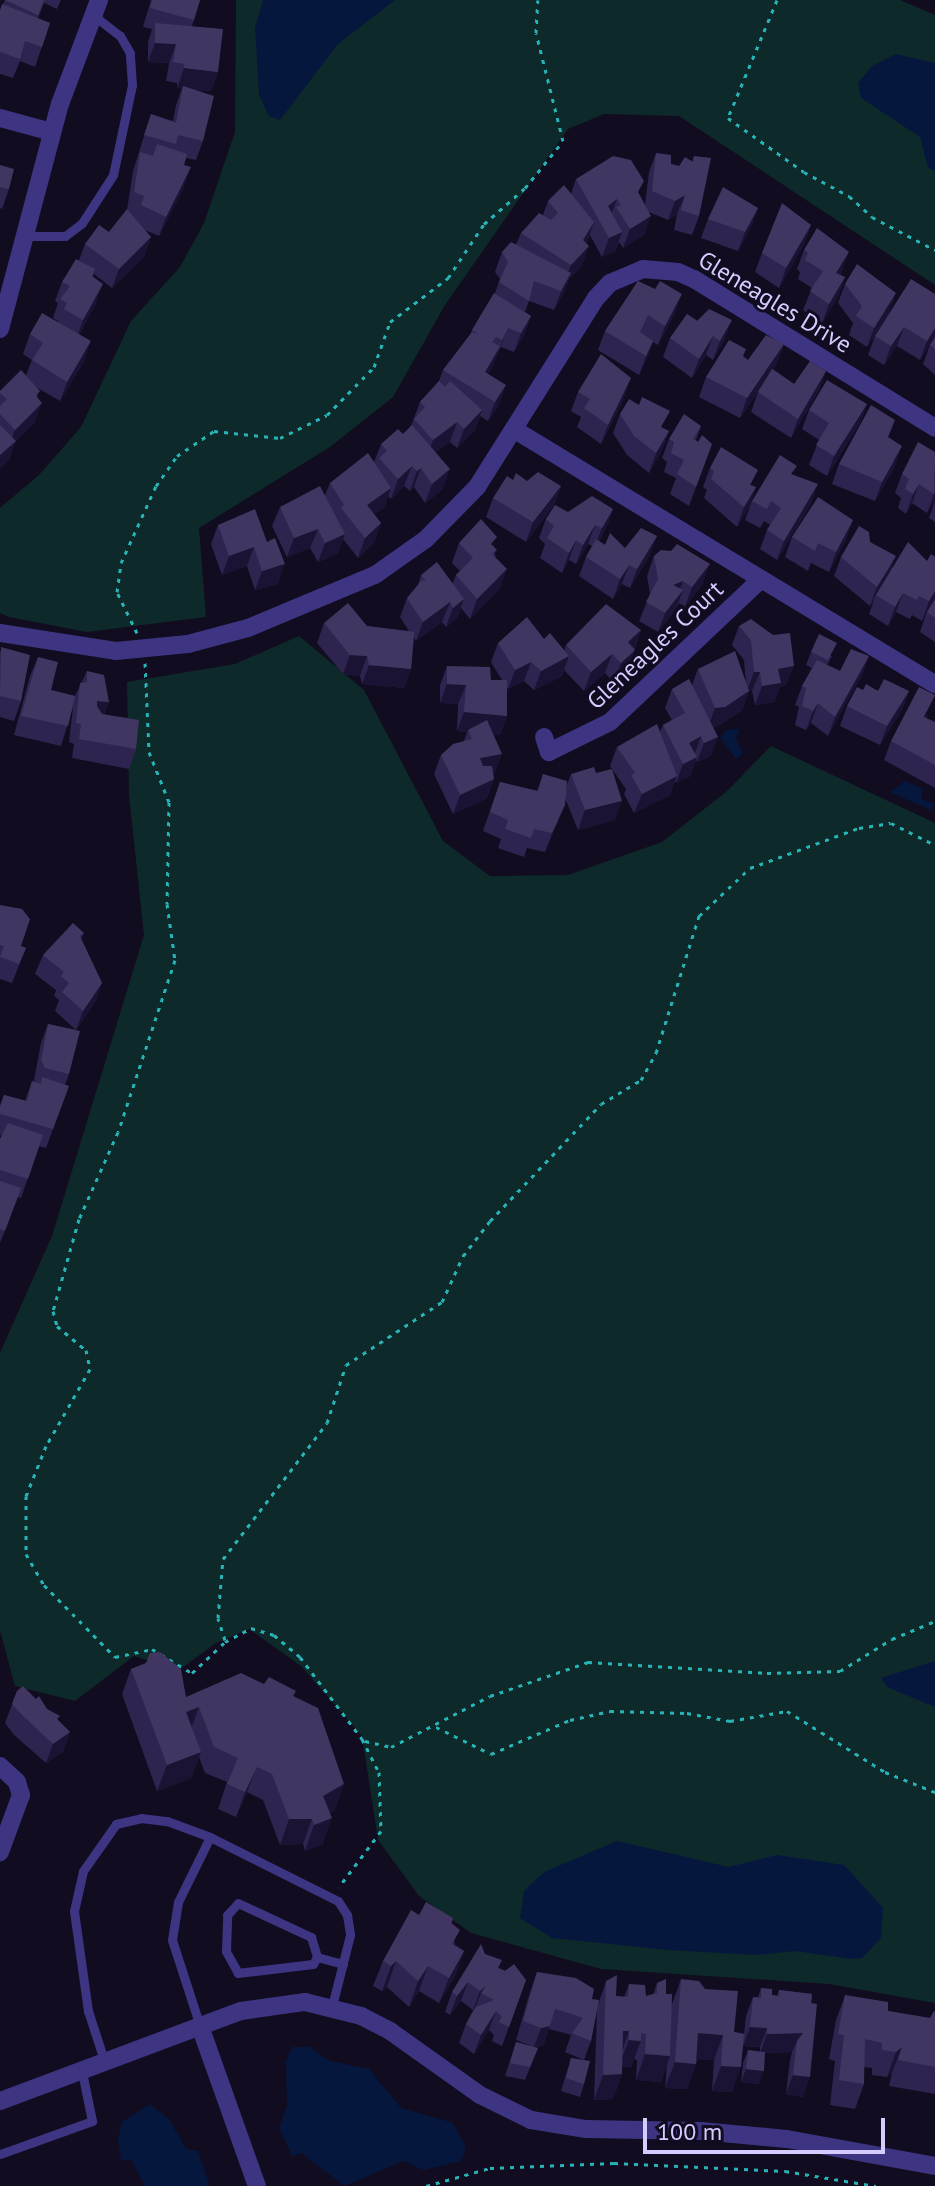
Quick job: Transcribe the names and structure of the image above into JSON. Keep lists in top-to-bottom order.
{
  "streets": {
    "street": ["Gleneagles Drive", "Gleneagles Court"]
  },
  "scale_bar": "100 m"
}
